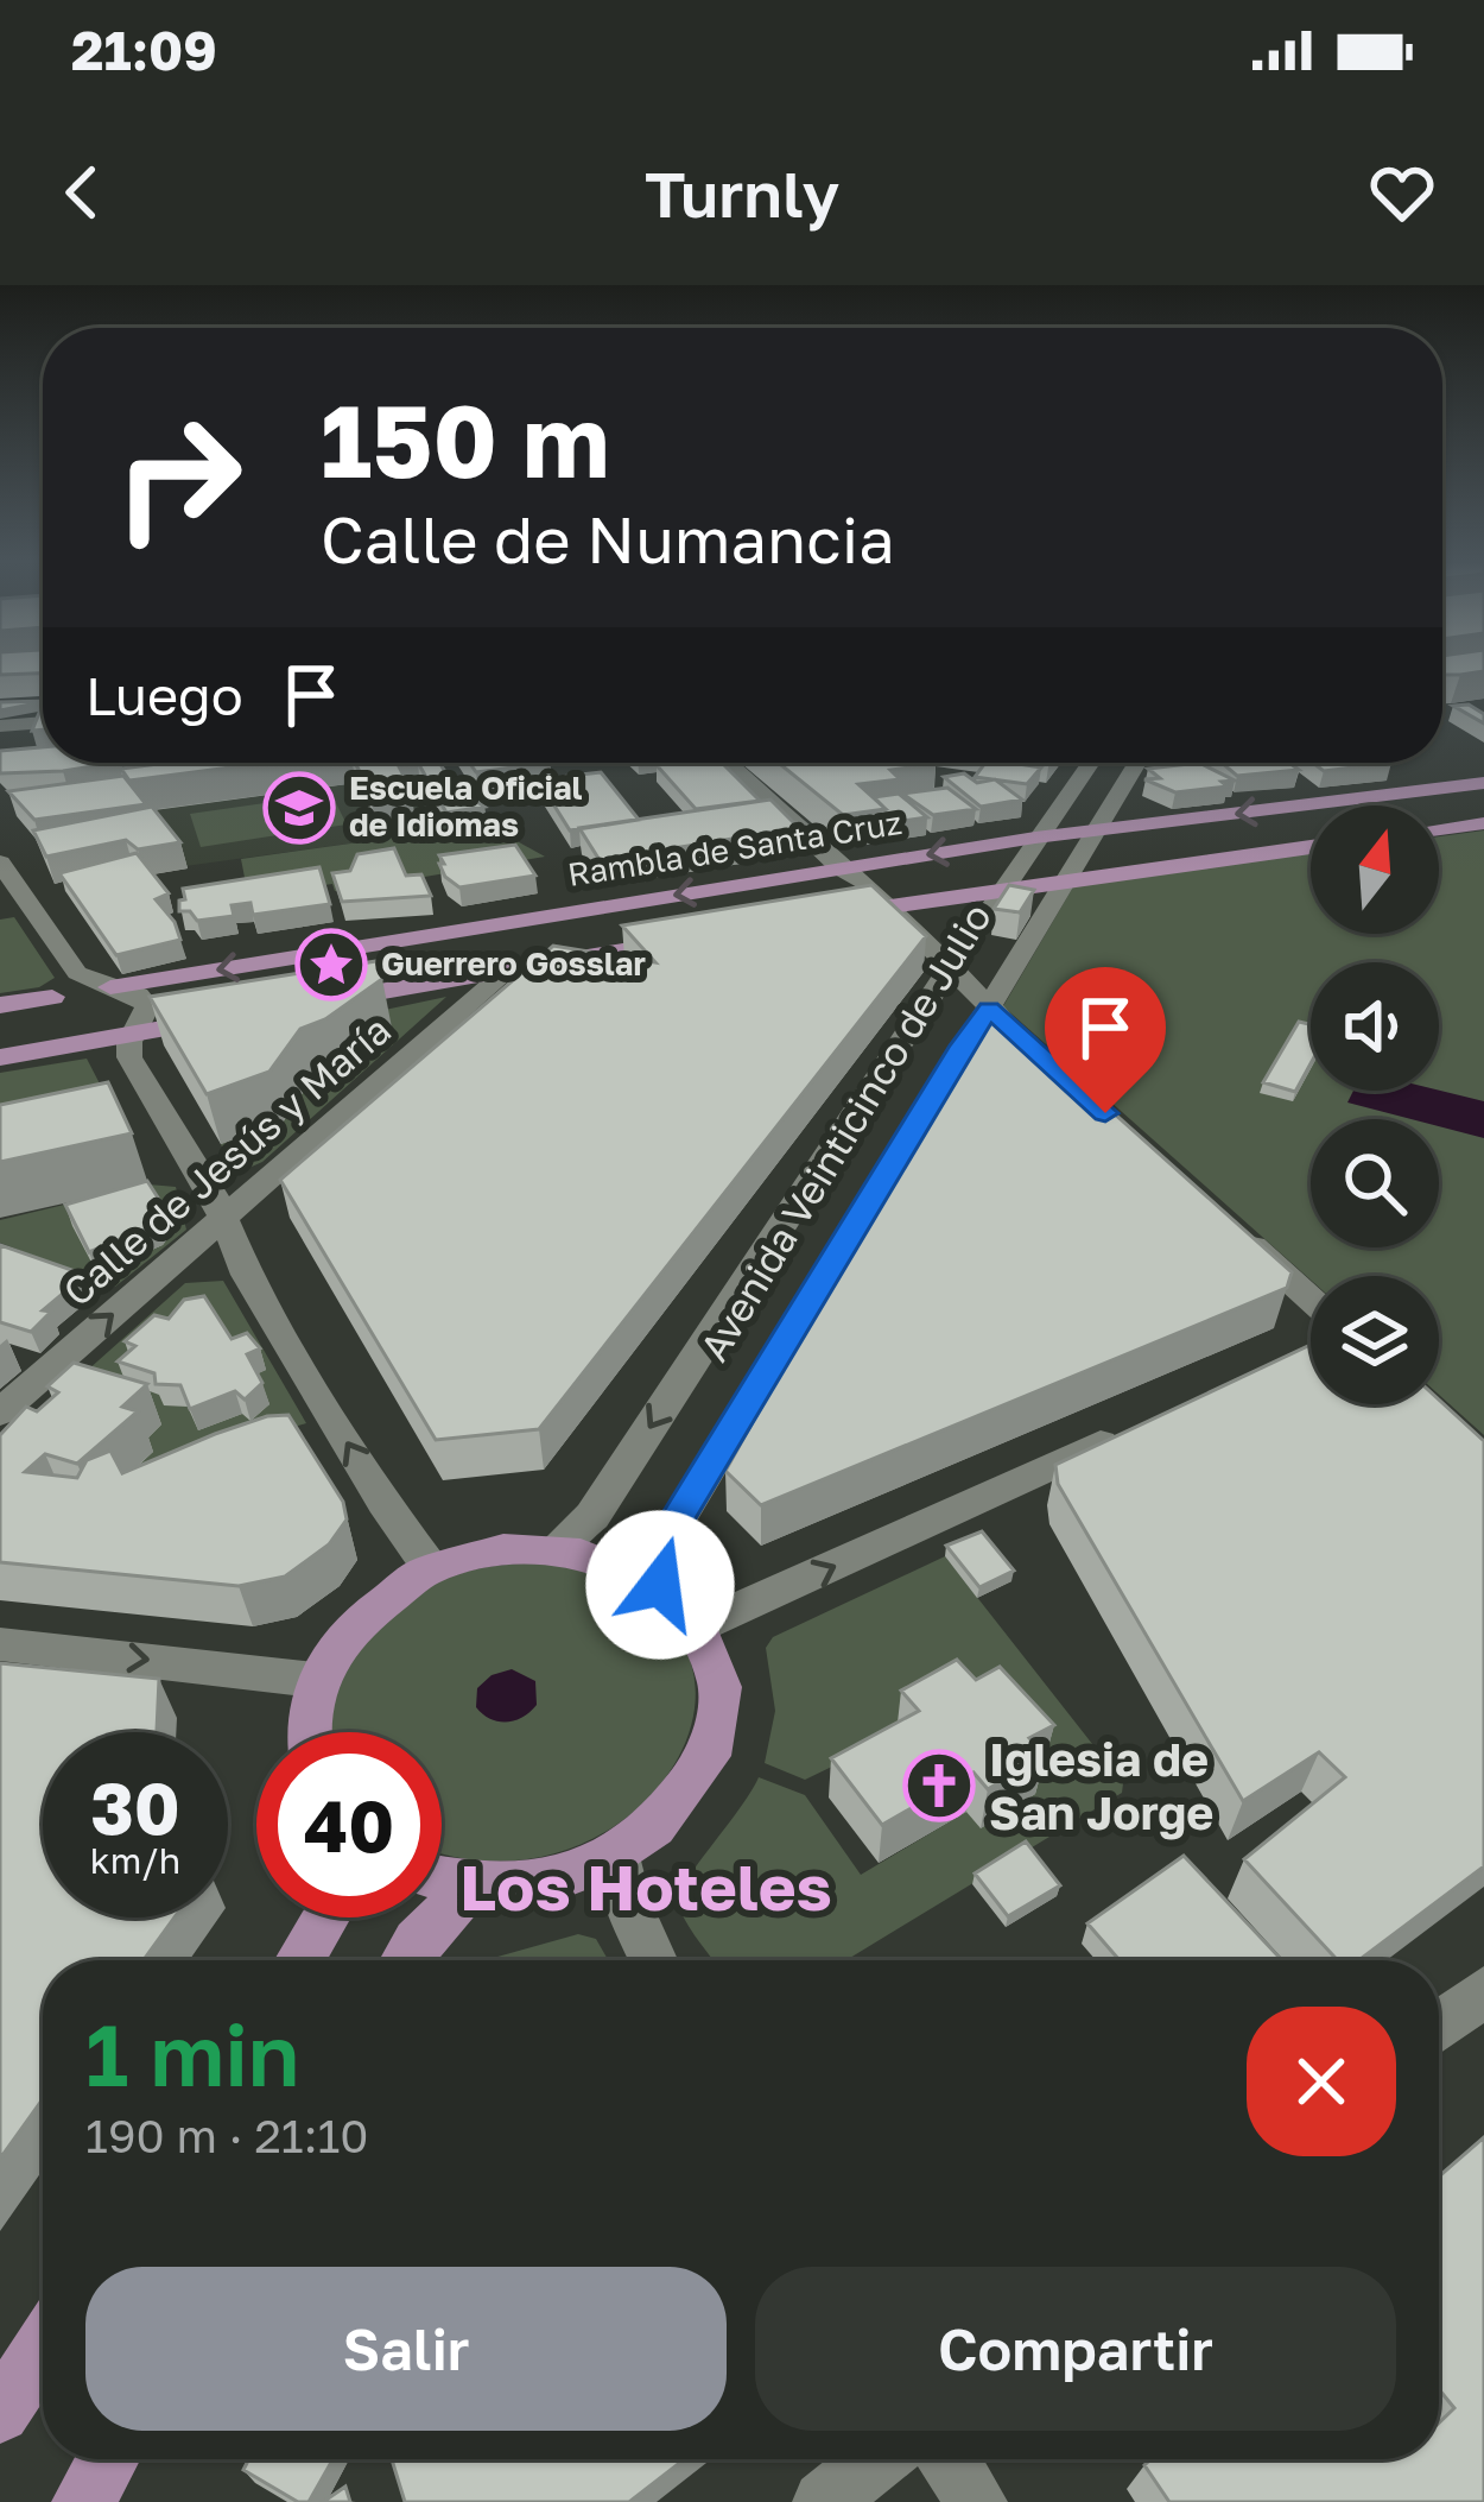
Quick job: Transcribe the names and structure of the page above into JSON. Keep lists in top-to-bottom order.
{
  "streets": {
    "main road": ["Rambla de Santa Cruz"],
    "street": ["Avenida Veinticinco de Julio", "Calle de Jesús y María"]
  },
  "crossings": [
    ["Rambla de Santa Cruz", "Avenida Veinticinco de Julio"]
  ],
  "one_way": ["Calle de Jesús y María"],
  "districts": ["Los Hoteles"],
  "places": {
    "school or university": ["Escuela Oficial de Idiomas"],
    "place": ["Guerrero Gosslar"],
    "church": ["Iglesia de San Jorge"]
  },
  "north": "top",
  "page": {
    "status": "21:09",
    "header": "Turnly",
    "turn": ["150 m", "Calle de Numancia"],
    "then": "Luego",
    "speed": "30 km/h",
    "limit": "40",
    "heading": ["1 min", "190 m · 21:10"],
    "buttons": ["Salir", "Compartir"]
  }
}
